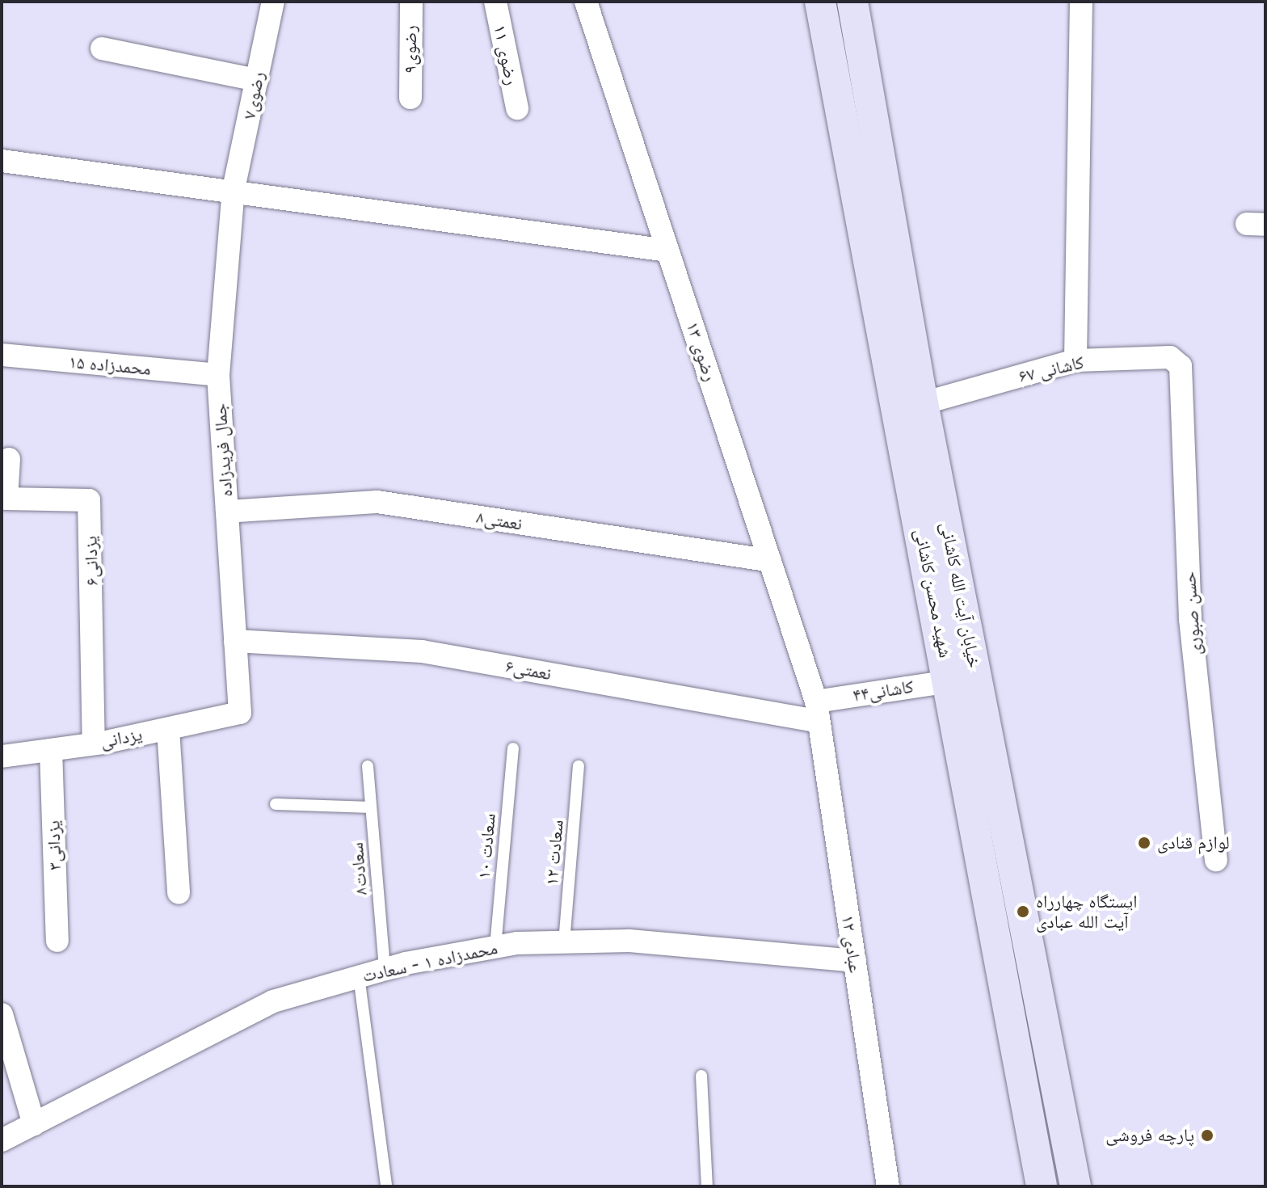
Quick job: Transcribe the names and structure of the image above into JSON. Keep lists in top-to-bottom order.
{
  "streets": {
    "main road": ["شهید محسن کاشانی", "خیابان آیت الله کاشانی"],
    "street": [
      "رضوی۹",
      "رضوی ۱۱",
      "رضوی۷",
      "رضوی ۱۳",
      "محمدزاده ۱۵",
      "کاشانی ۶۷",
      "جمال فریدزاده",
      "نعمتی۸",
      "یزدانی۶",
      "حسن صبوری",
      "نعمتی۶",
      "کاشانی۴۴",
      "یزدانی",
      "یزدانی۳",
      "عبادی ۱۲",
      "محمدزاده ۱ - سعادت"
    ],
    "lane": ["سعادت ۱۰", "سعادت ۱۲", "سعادت۸"]
  },
  "crossings": [
    ["رضوی۷", "جمال فریدزاده"],
    ["رضوی ۱۳", "نعمتی۸"],
    ["رضوی ۱۳", "نعمتی۶"],
    ["رضوی ۱۳", "کاشانی۴۴"],
    ["رضوی ۱۳", "عبادی ۱۲"],
    ["محمدزاده ۱۵", "جمال فریدزاده"],
    ["کاشانی ۶۷", "خیابان آیت الله کاشانی"],
    ["کاشانی ۶۷", "حسن صبوری"],
    ["جمال فریدزاده", "نعمتی۸"],
    ["جمال فریدزاده", "نعمتی۶"],
    ["جمال فریدزاده", "یزدانی"],
    ["یزدانی۶", "یزدانی"],
    ["شهید محسن کاشانی", "کاشانی۴۴"],
    ["نعمتی۶", "کاشانی۴۴"],
    ["نعمتی۶", "عبادی ۱۲"],
    ["کاشانی۴۴", "عبادی ۱۲"],
    ["یزدانی", "یزدانی۳"],
    ["سعادت ۱۰", "محمدزاده ۱ - سعادت"],
    ["سعادت ۱۲", "محمدزاده ۱ - سعادت"],
    ["سعادت۸", "محمدزاده ۱ - سعادت"],
    ["عبادی ۱۲", "محمدزاده ۱ - سعادت"]
  ],
  "places": ["لوازم قنادی", "ایستگاه چهارراه آیت الله عبادی", "پارچه فروشی"]
}
